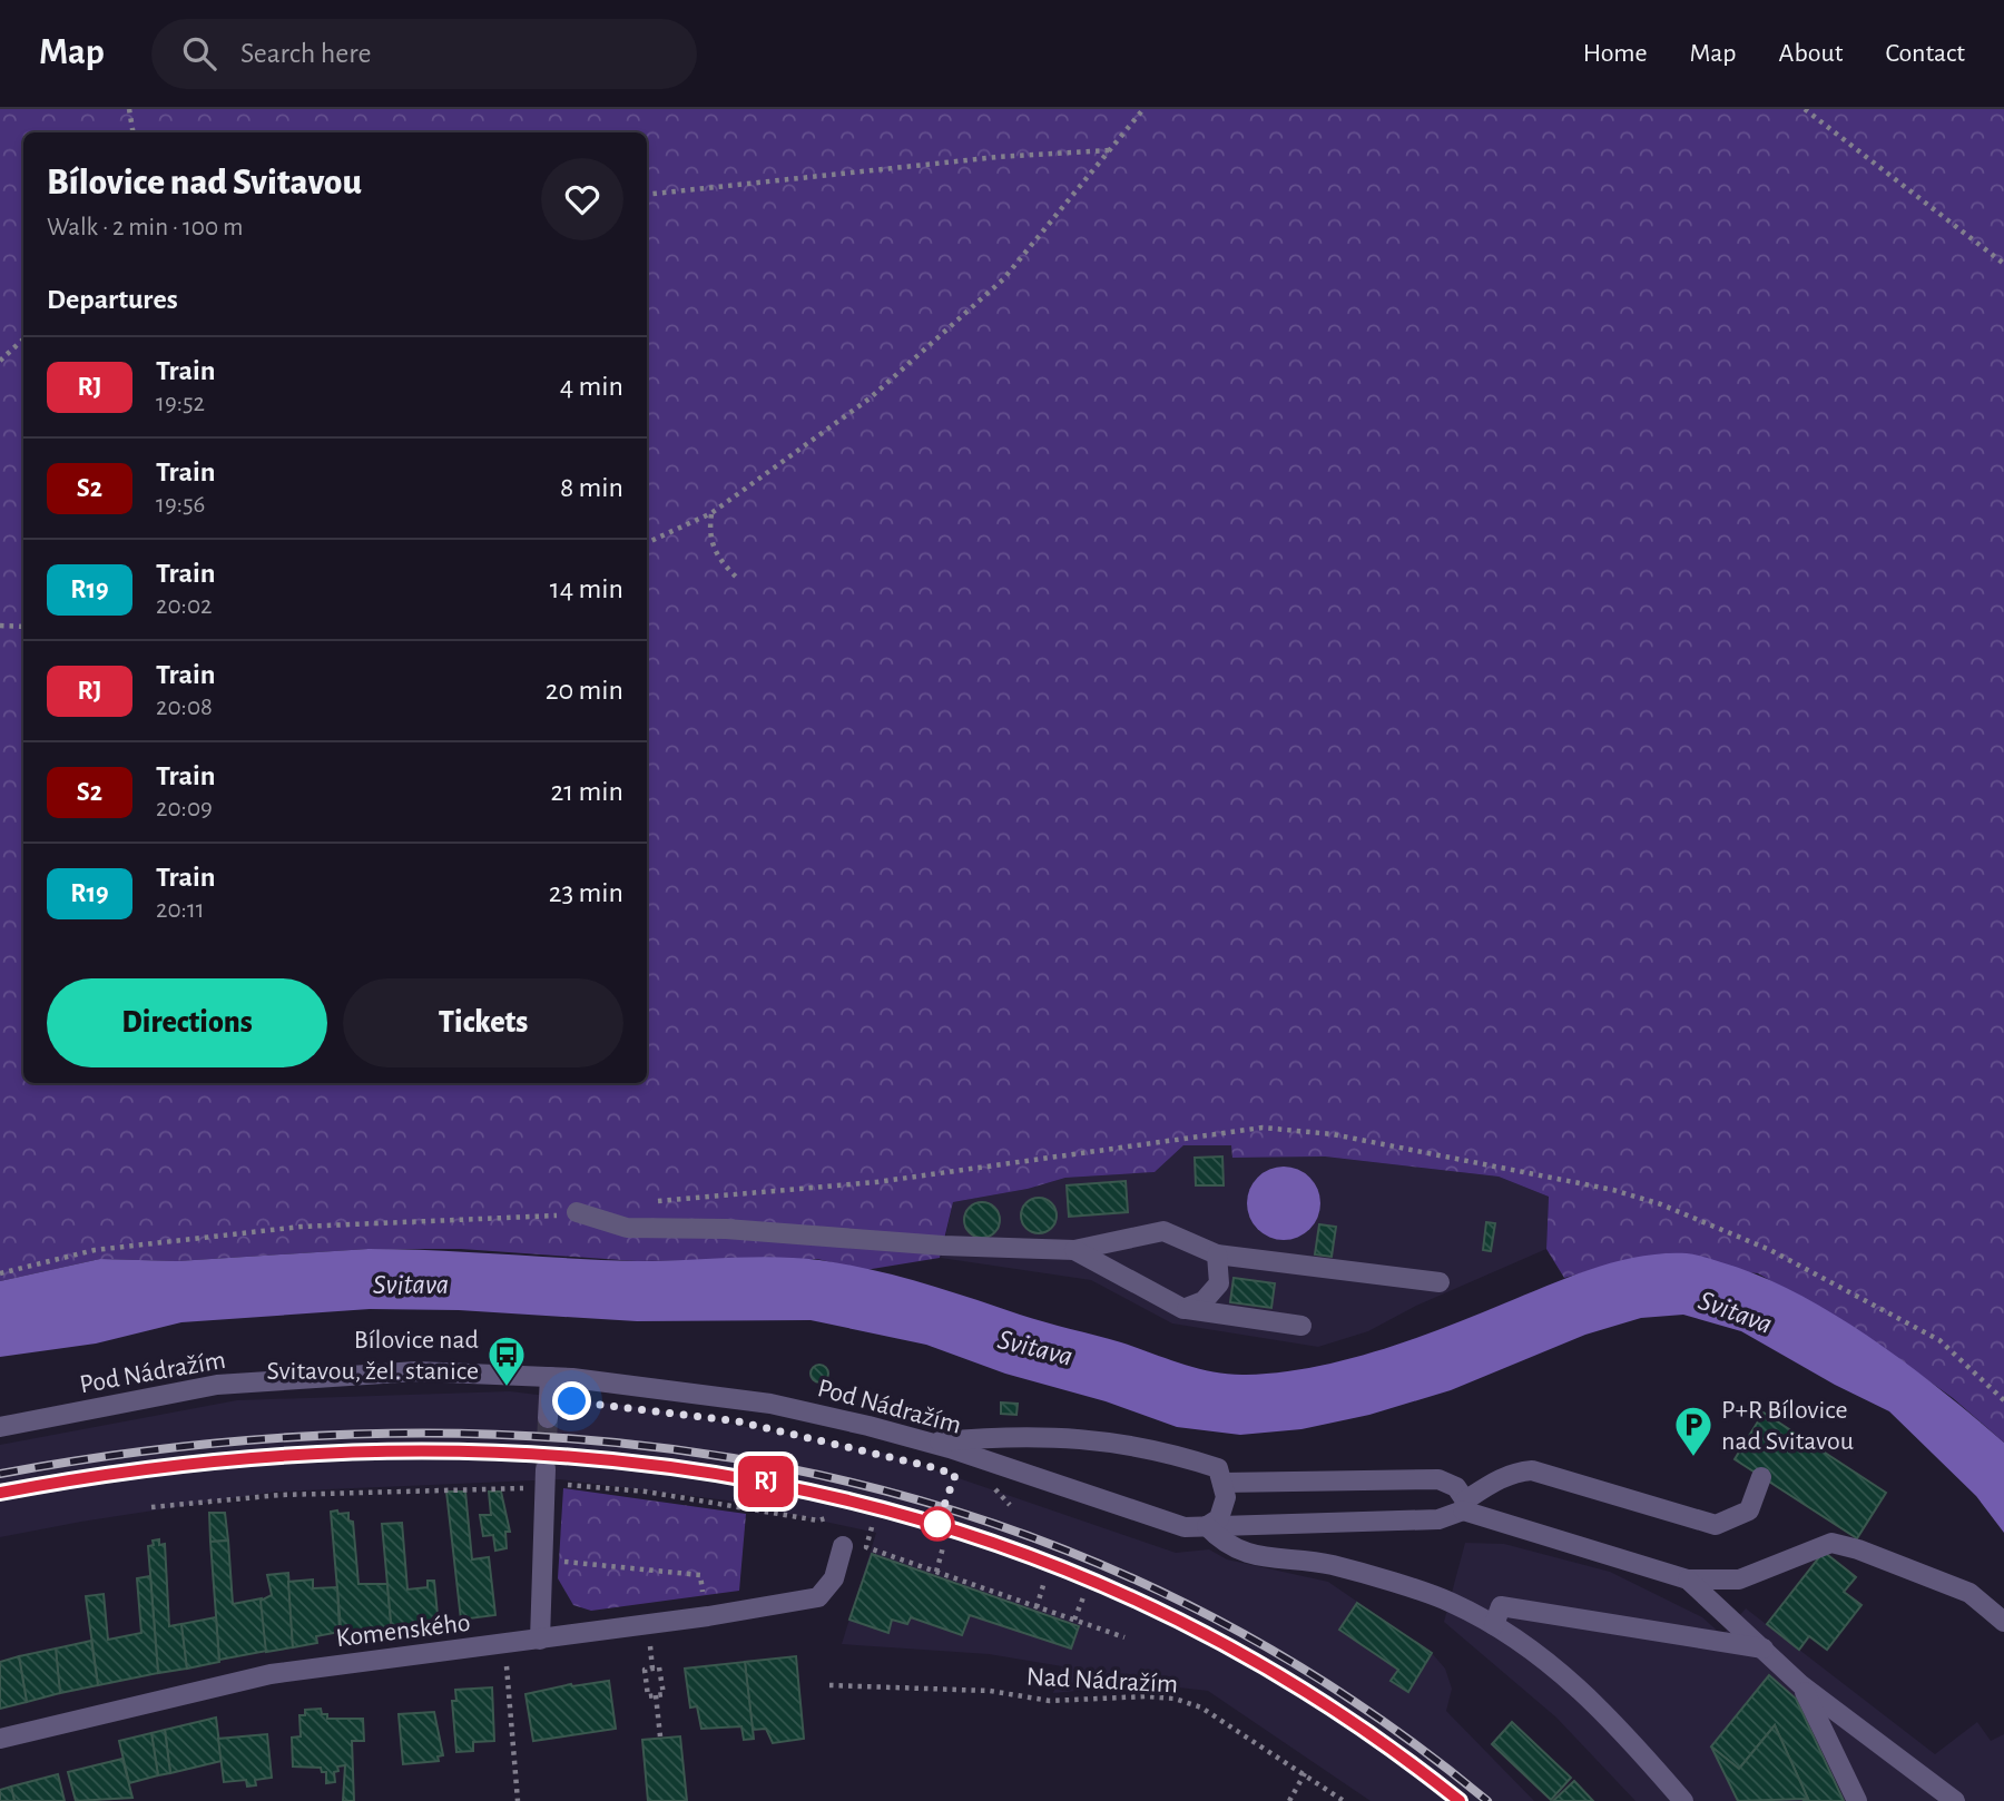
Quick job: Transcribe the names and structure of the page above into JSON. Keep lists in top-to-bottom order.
{
  "streets": {
    "street": ["Pod Nádražím", "Komenského"],
    "path": ["Nad Nádražím"]
  },
  "water": ["Svitava"],
  "places": {
    "bus stop": ["Bílovice nad Svitavou, žel. stanice"],
    "parking": ["P+R Bílovice nad Svitavou"]
  },
  "page": {
    "header": "Map",
    "search": "Search here",
    "nav": [
      "Home",
      "Map",
      "About",
      "Contact"
    ],
    "on_map": "RJ",
    "heading": [
      ["Bílovice nad Svitavou", "Walk · 2 min · 100 m"],
      "Departures"
    ],
    "list": [
      {
        "mark": "RJ",
        "name": "Train",
        "note": "19:52",
        "value": "4 min"
      },
      {
        "mark": "S2",
        "name": "Train",
        "note": "19:56",
        "value": "8 min"
      },
      {
        "mark": "R19",
        "name": "Train",
        "note": "20:02",
        "value": "14 min"
      },
      {
        "mark": "RJ",
        "name": "Train",
        "note": "20:08",
        "value": "20 min"
      },
      {
        "mark": "S2",
        "name": "Train",
        "note": "20:09",
        "value": "21 min"
      },
      {
        "mark": "R19",
        "name": "Train",
        "note": "20:11",
        "value": "23 min"
      }
    ],
    "buttons": ["Directions", "Tickets"]
  }
}
